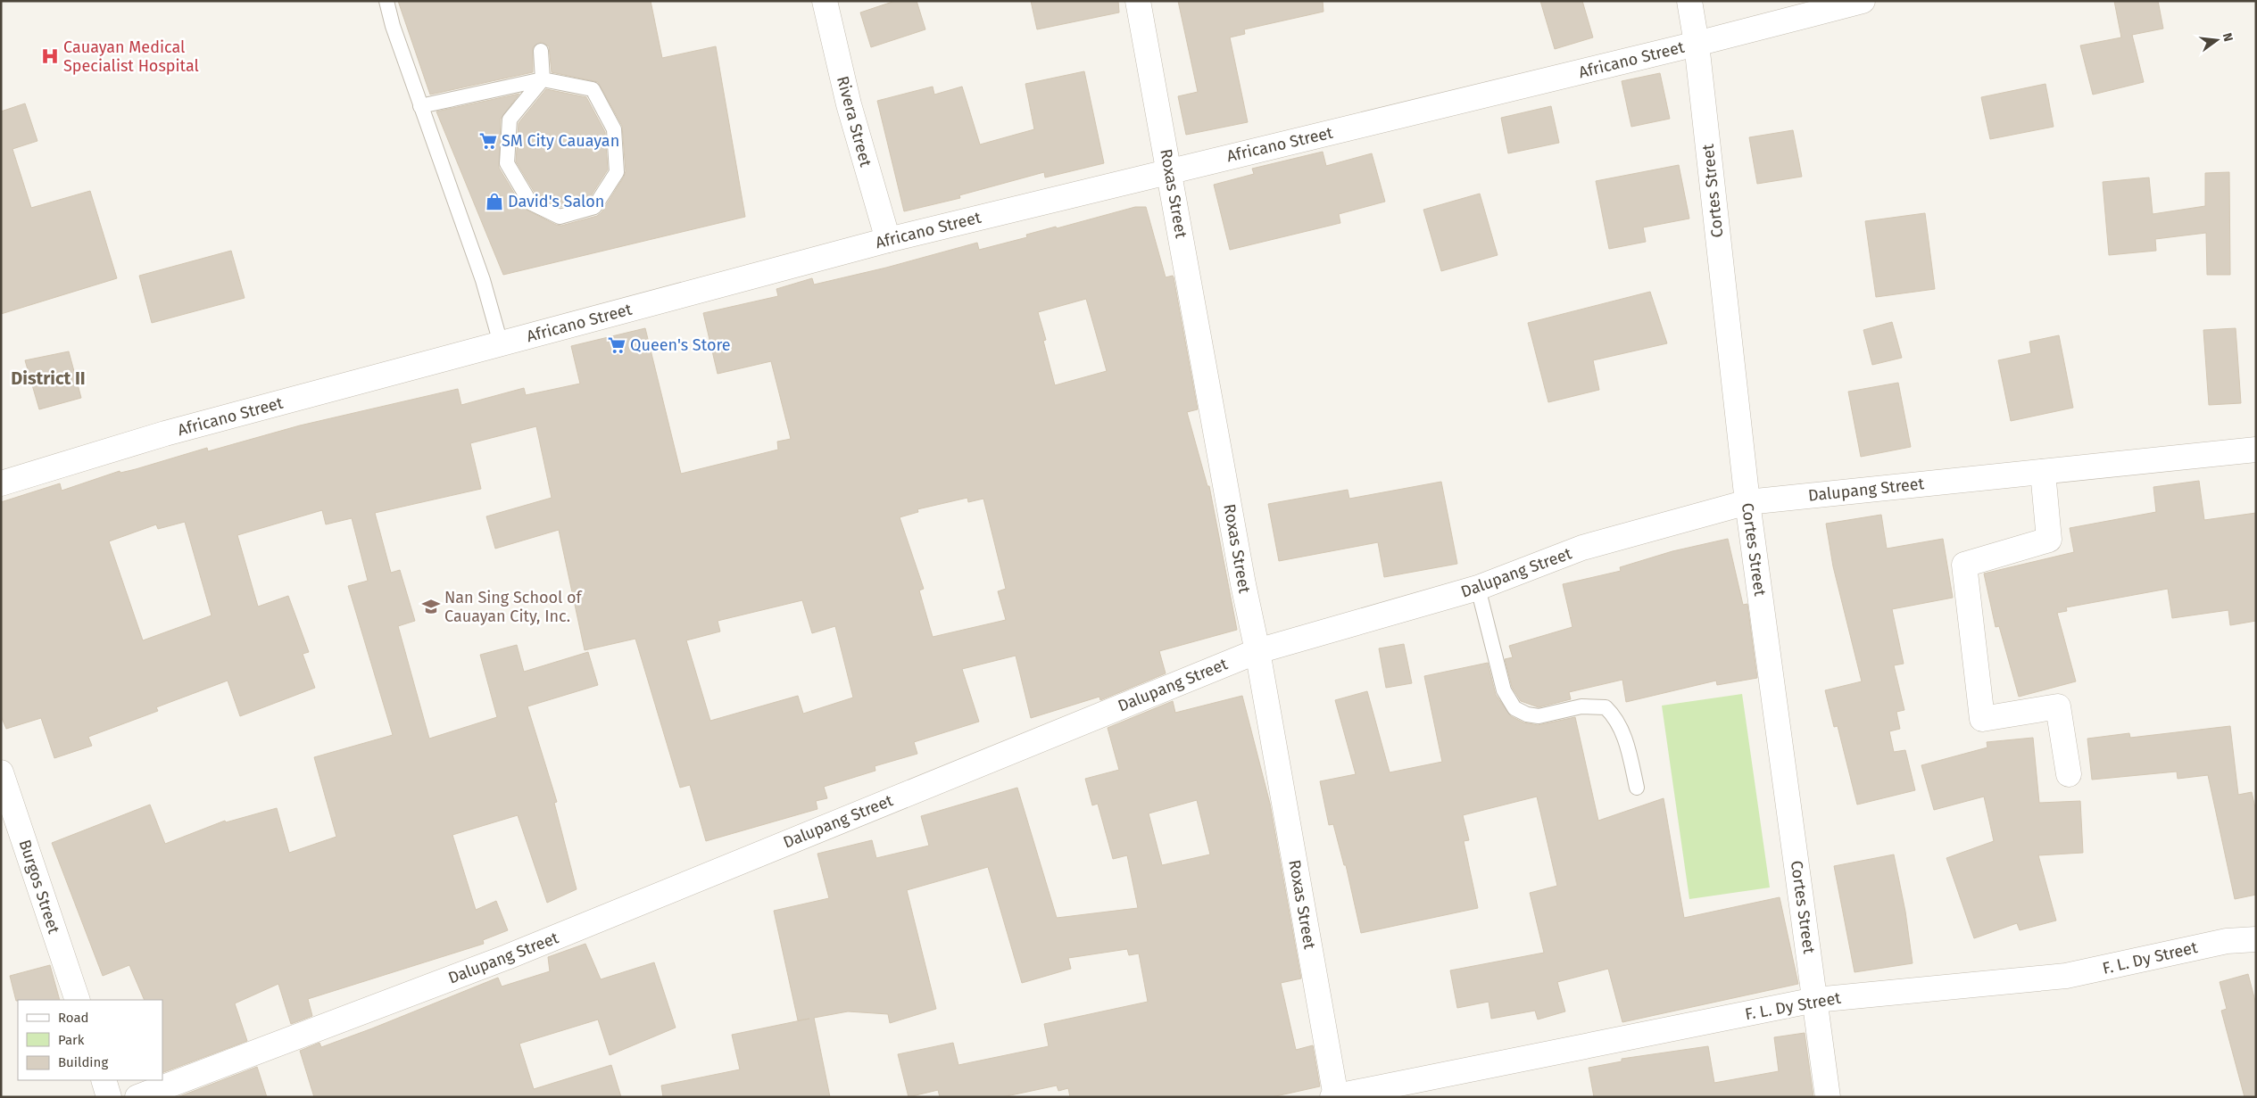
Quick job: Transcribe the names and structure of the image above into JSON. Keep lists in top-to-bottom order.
{
  "streets": {
    "street": [
      "Africano Street",
      "Rivera Street",
      "Cortes Street",
      "Roxas Street",
      "Dalupang Street",
      "Burgos Street",
      "F. L. Dy Street"
    ]
  },
  "crossings": [
    ["Africano Street", "Rivera Street"],
    ["Africano Street", "Cortes Street"],
    ["Africano Street", "Roxas Street"],
    ["Cortes Street", "Dalupang Street"],
    ["Cortes Street", "F. L. Dy Street"],
    ["Roxas Street", "Dalupang Street"],
    ["Roxas Street", "F. L. Dy Street"]
  ],
  "districts": ["District II"],
  "places": {
    "hospital": ["Cauayan Medical Specialist Hospital"],
    "supermarket": ["SM City Cauayan", "Queen's Store"],
    "shop": ["David's Salon"],
    "school or university": ["Nan Sing School of Cauayan City, Inc."]
  },
  "legend": ["Road", "Park", "Building"],
  "north": "right"
}
